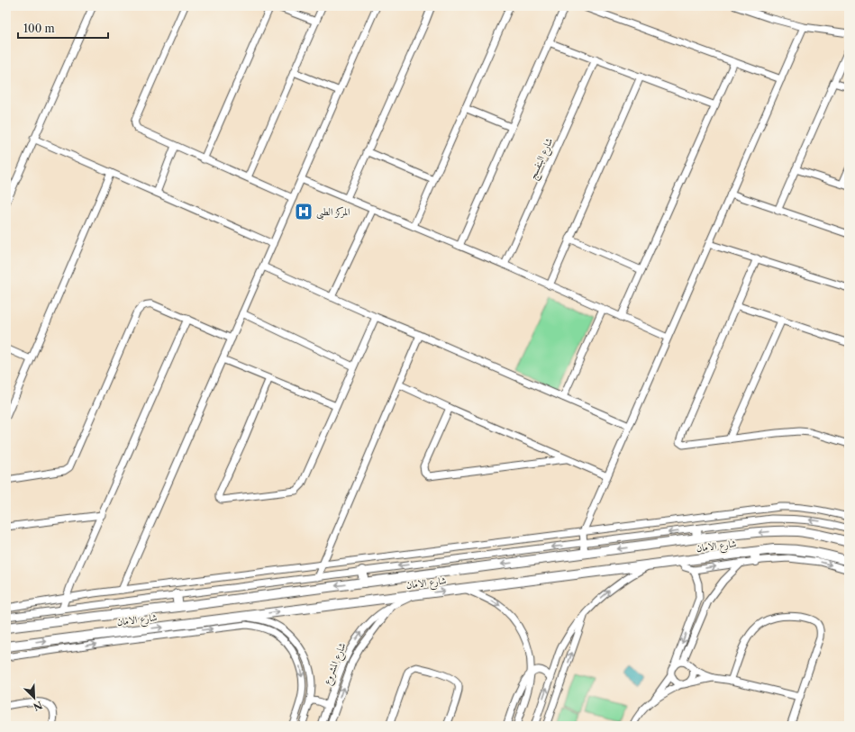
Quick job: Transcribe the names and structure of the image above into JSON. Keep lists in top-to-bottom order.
{
  "streets": {
    "street": ["شارع البنفسج", "شارع الامان", "شارع المشروع"]
  },
  "crossings": [
    ["شارع الامان", "شارع المشروع"]
  ],
  "places": {
    "hospital": ["المركز الطبى"]
  },
  "scale_bar": "100 m",
  "north": "bottom right"
}
